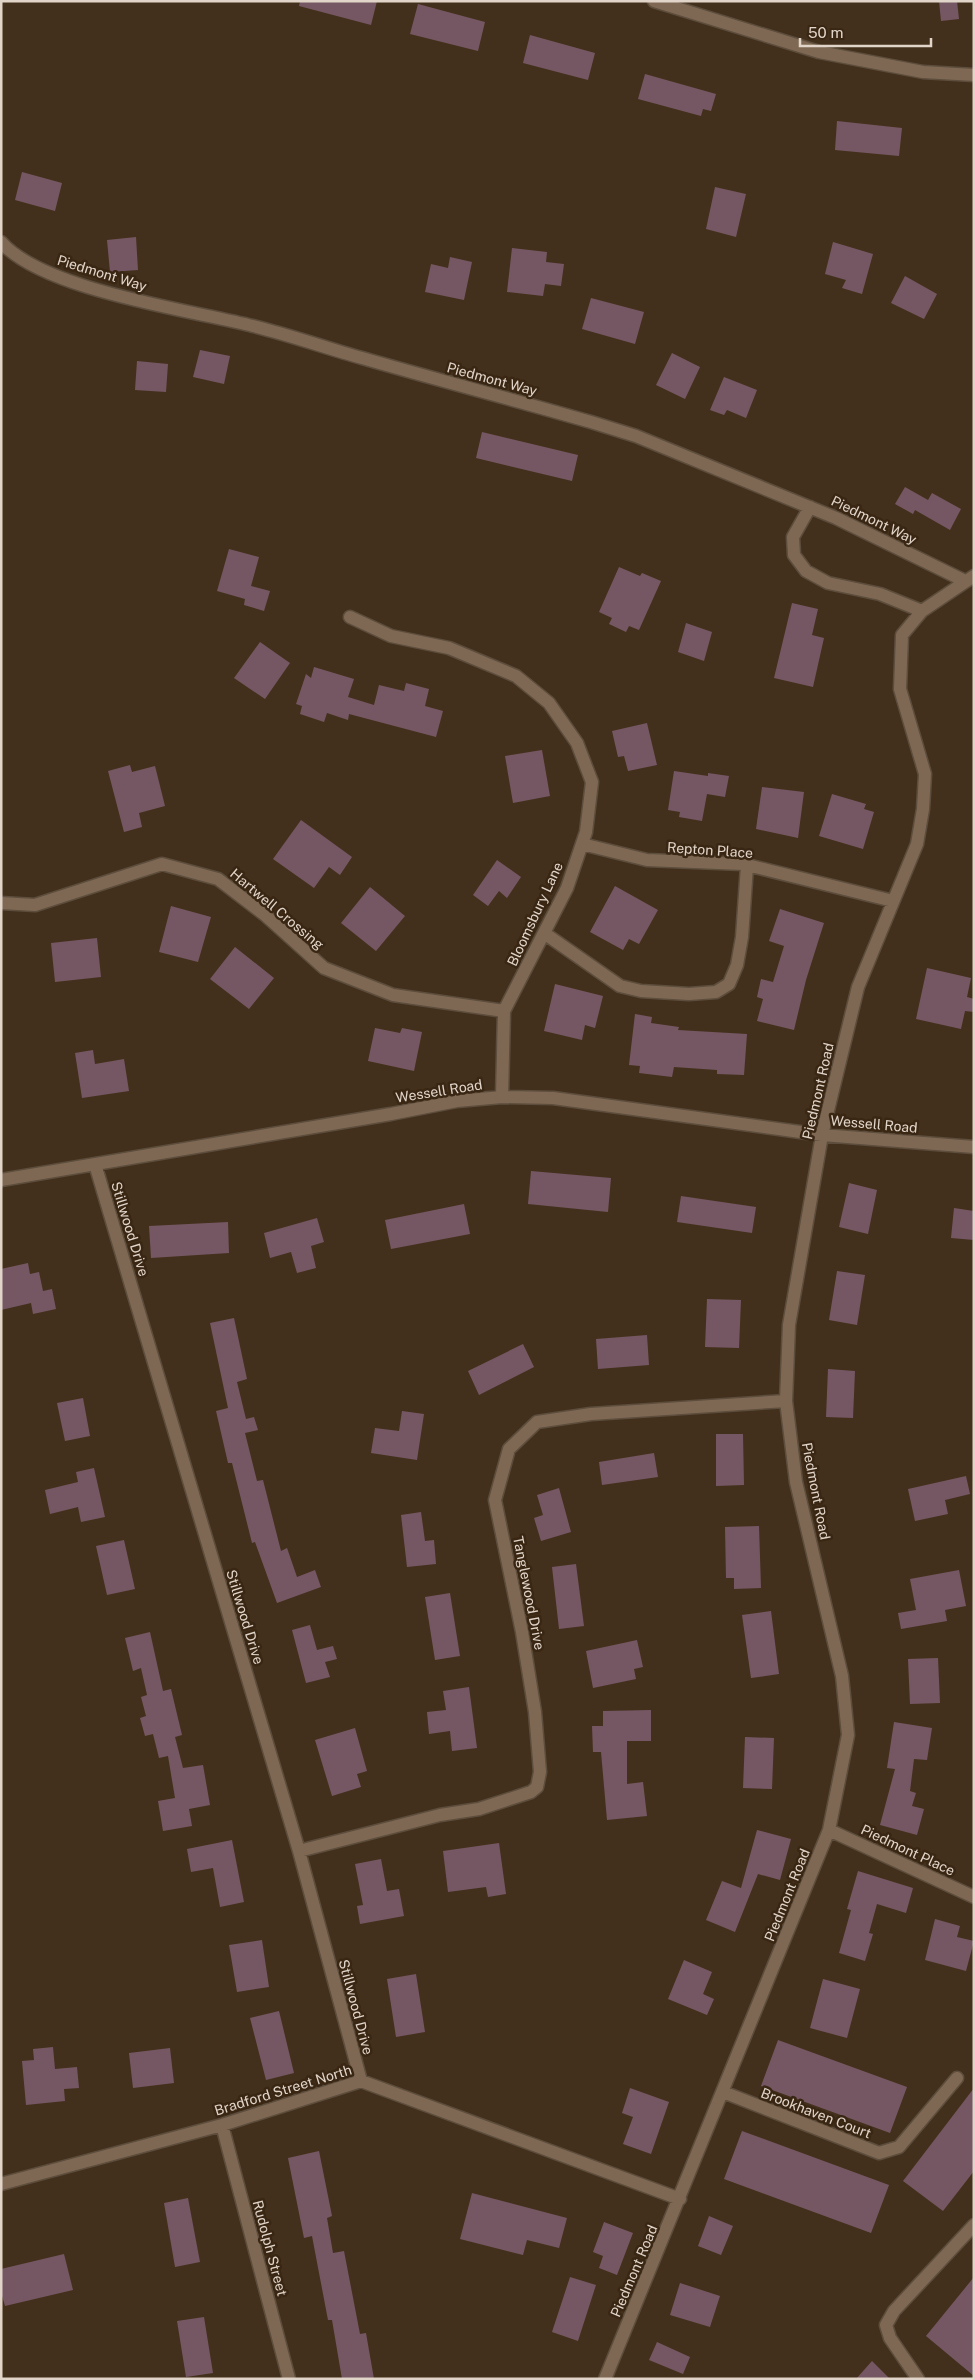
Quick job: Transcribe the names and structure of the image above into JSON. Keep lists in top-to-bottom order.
{
  "streets": {
    "street": [
      "Piedmont Way",
      "Repton Place",
      "Hartwell Crossing",
      "Bloomsbury Lane",
      "Wessell Road",
      "Piedmont Road",
      "Stillwood Drive",
      "Tanglewood Drive",
      "Piedmont Place",
      "Bradford Street North",
      "Brookhaven Court",
      "Rudolph Street"
    ]
  },
  "crossings": [
    ["Piedmont Way", "Piedmont Road"],
    ["Repton Place", "Bloomsbury Lane"],
    ["Repton Place", "Piedmont Road"],
    ["Hartwell Crossing", "Bloomsbury Lane"],
    ["Bloomsbury Lane", "Wessell Road"],
    ["Wessell Road", "Piedmont Road"],
    ["Wessell Road", "Stillwood Drive"],
    ["Piedmont Road", "Tanglewood Drive"],
    ["Piedmont Road", "Piedmont Place"],
    ["Piedmont Road", "Bradford Street North"],
    ["Piedmont Road", "Brookhaven Court"],
    ["Stillwood Drive", "Tanglewood Drive"],
    ["Stillwood Drive", "Bradford Street North"],
    ["Bradford Street North", "Rudolph Street"]
  ],
  "scale_bar": "50 m"
}
